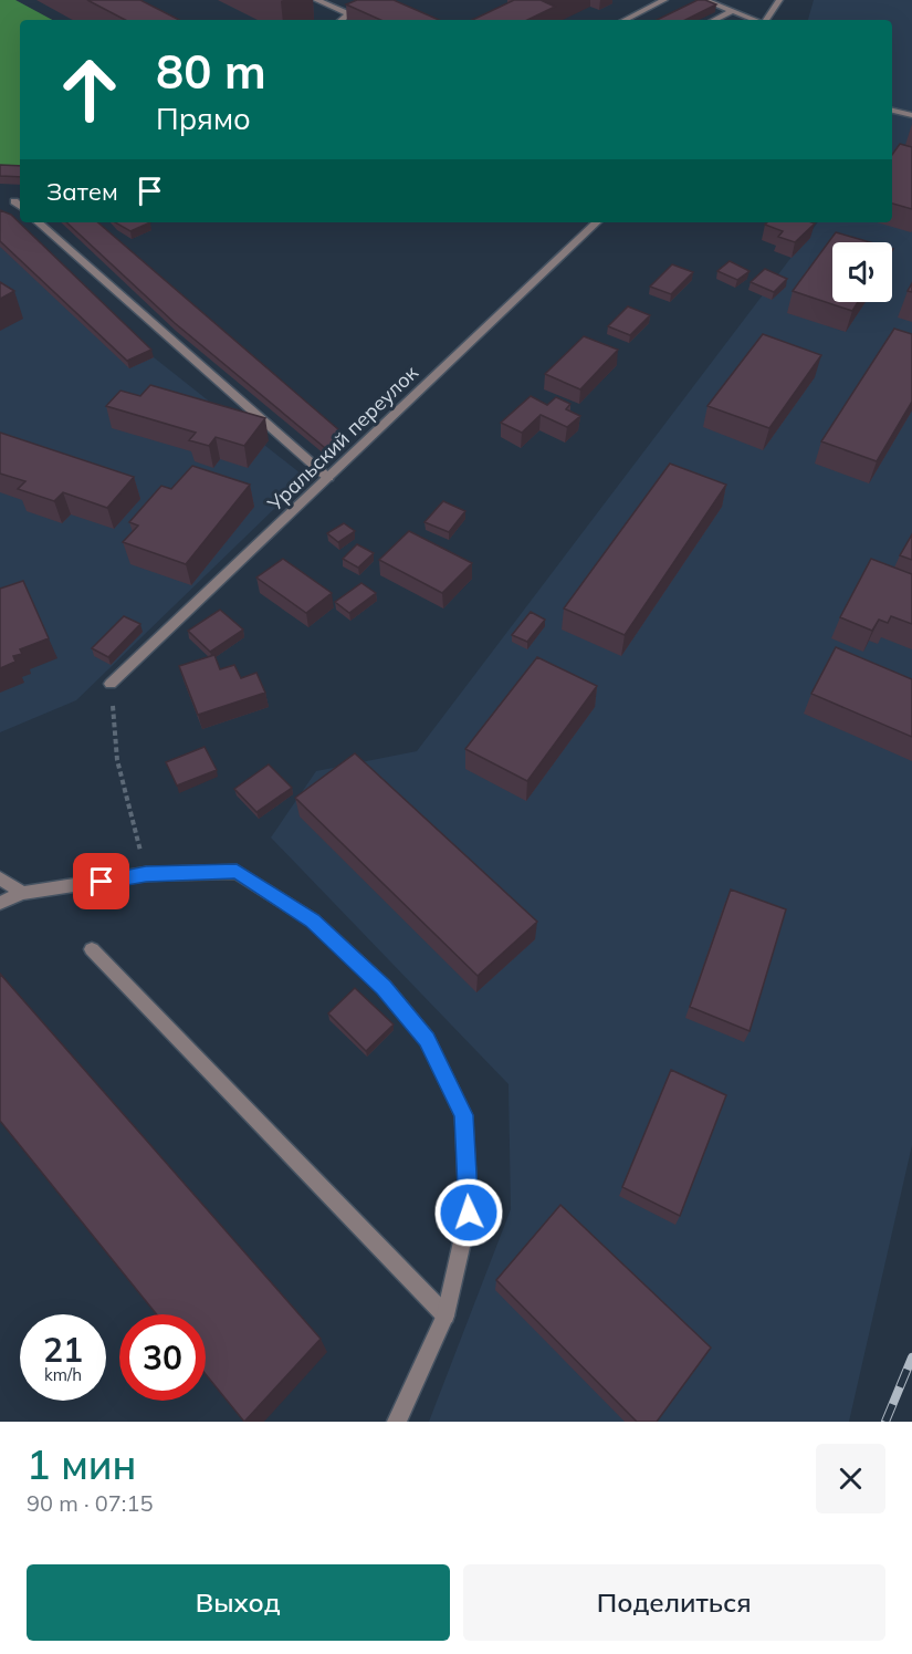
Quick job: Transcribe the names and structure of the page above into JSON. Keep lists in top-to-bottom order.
{
  "streets": {
    "street": ["Уральский переулок"]
  },
  "page": {
    "turn": ["80 m", "Прямо"],
    "then": "Затем",
    "speed": "21 km/h",
    "limit": "30",
    "heading": ["1 мин", "90 m · 07:15"],
    "buttons": ["Выход", "Поделиться"]
  }
}
